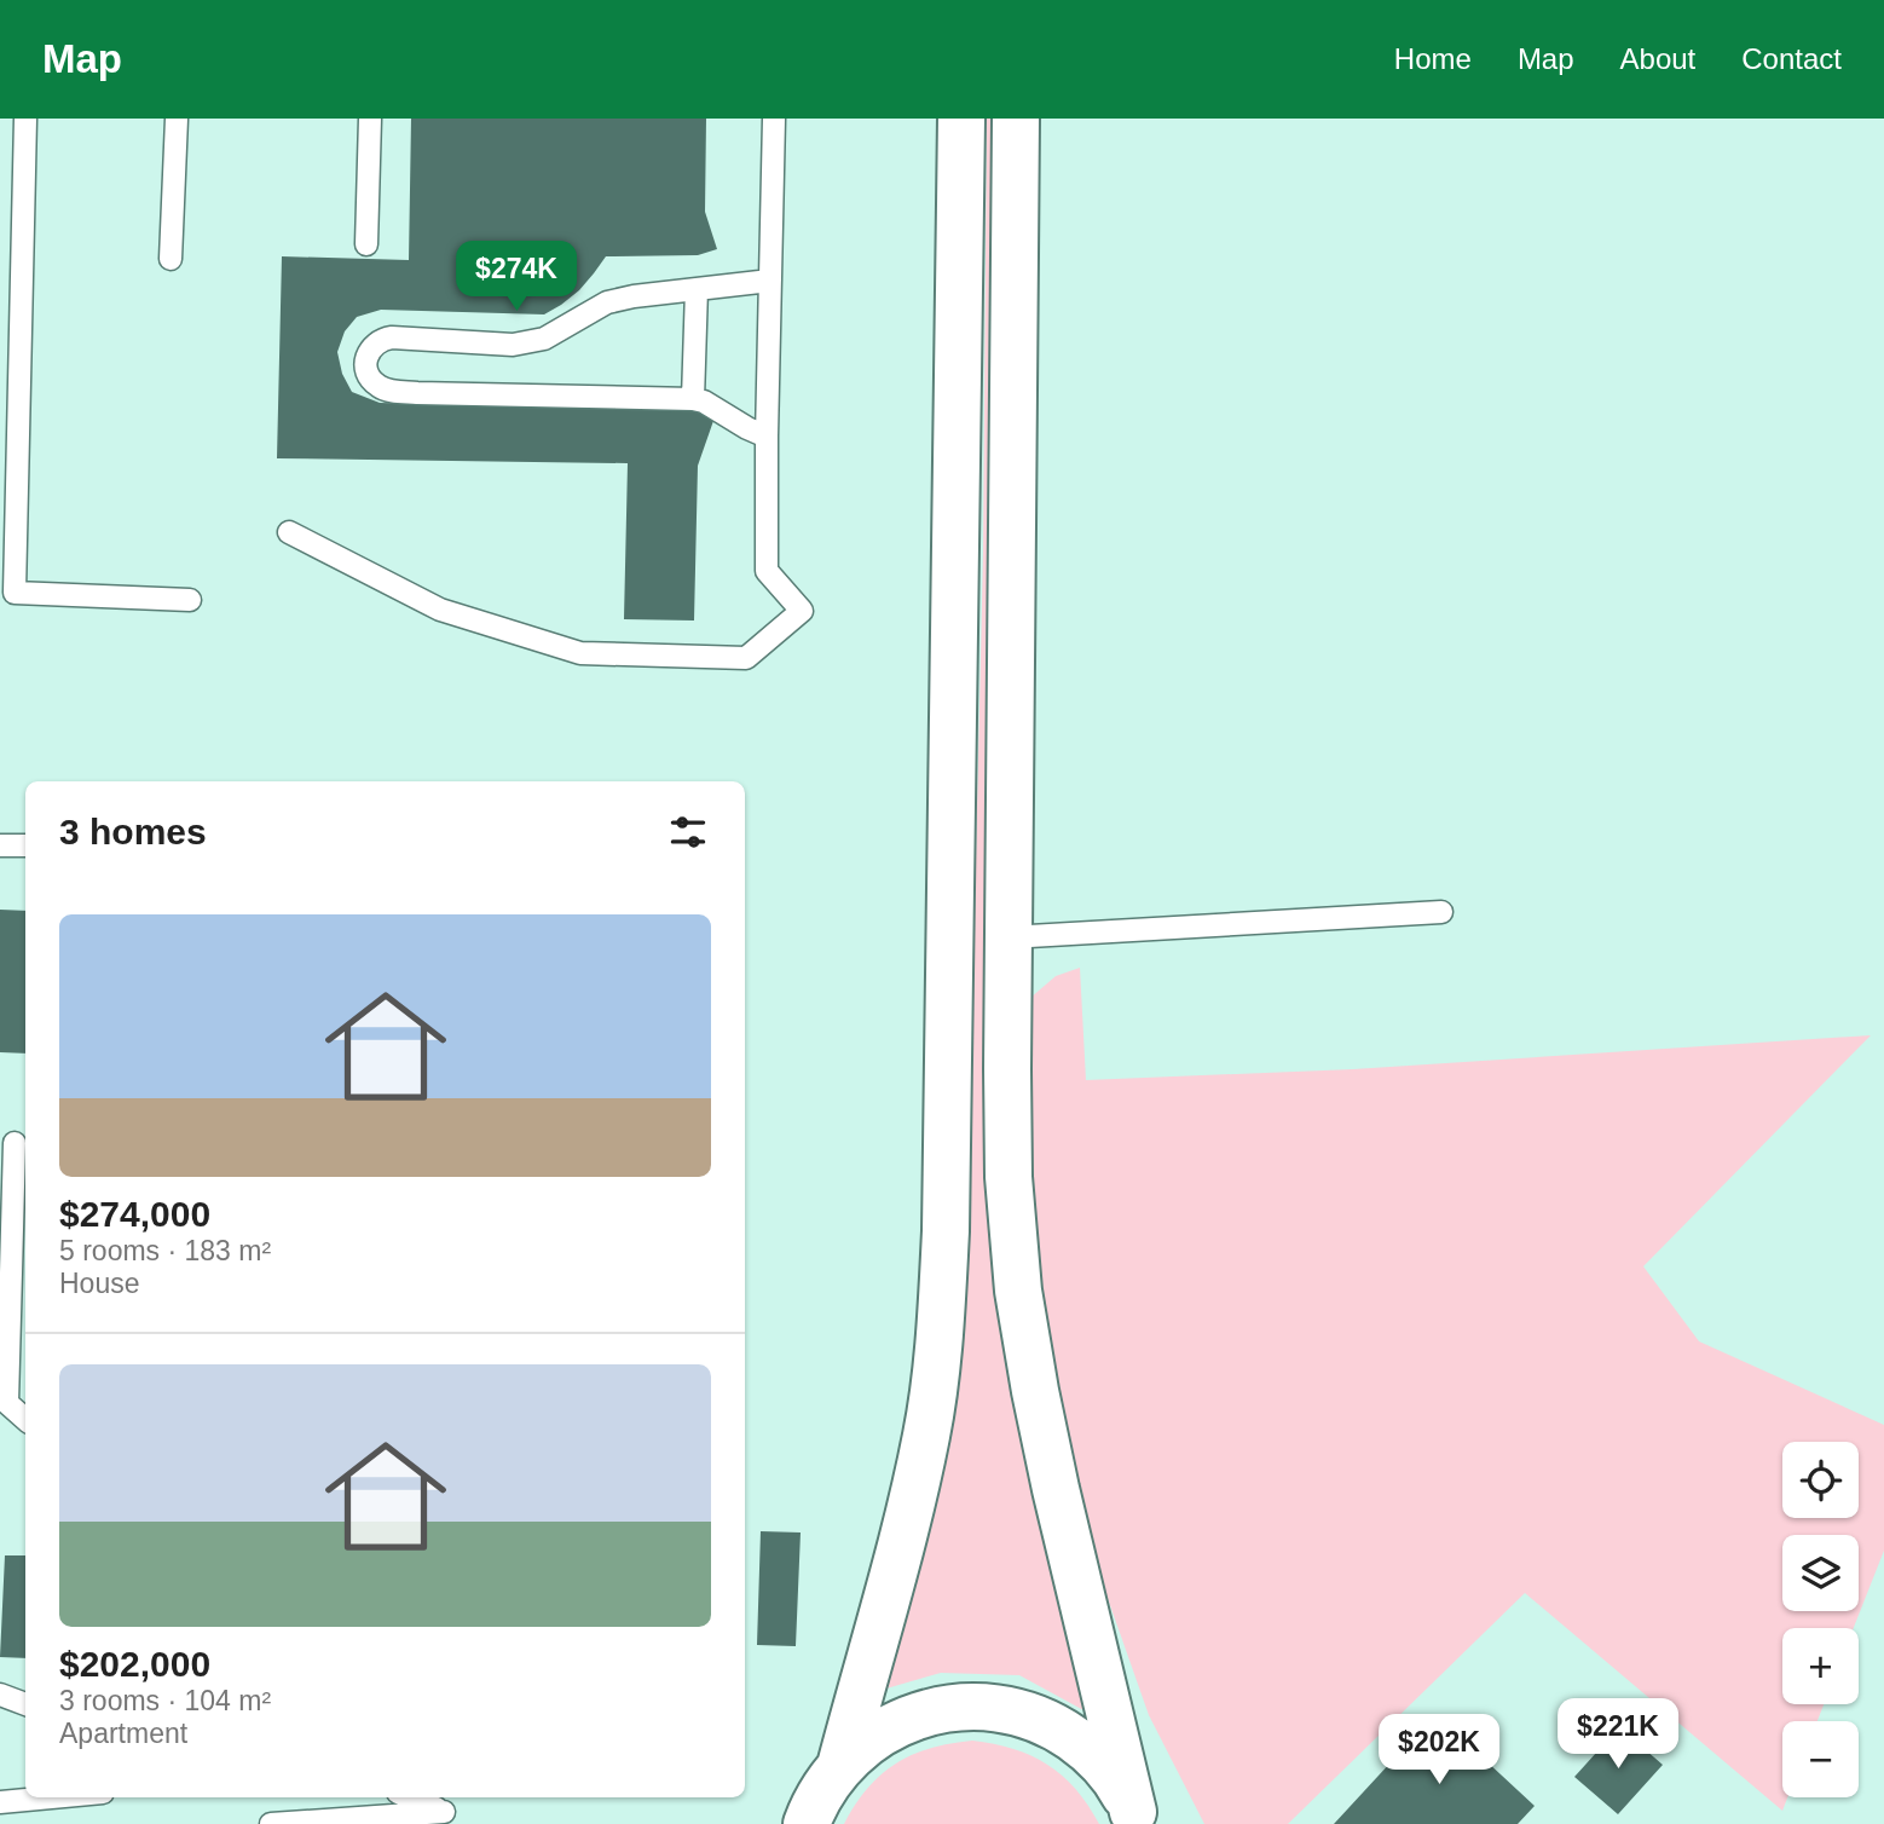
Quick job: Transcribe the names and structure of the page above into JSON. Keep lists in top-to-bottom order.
{
  "page": {
    "header": "Map",
    "nav": [
      "Home",
      "Map",
      "About",
      "Contact"
    ],
    "price": ["$274K", "$221K", "$202K"],
    "heading": "3 homes",
    "list": [
      {
        "name": "$274,000",
        "note": "5 rooms · 183 m² · House"
      },
      {
        "name": "$202,000",
        "note": "3 rooms · 104 m² · Apartment"
      }
    ],
    "map_buttons": ["+", "−"]
  }
}
